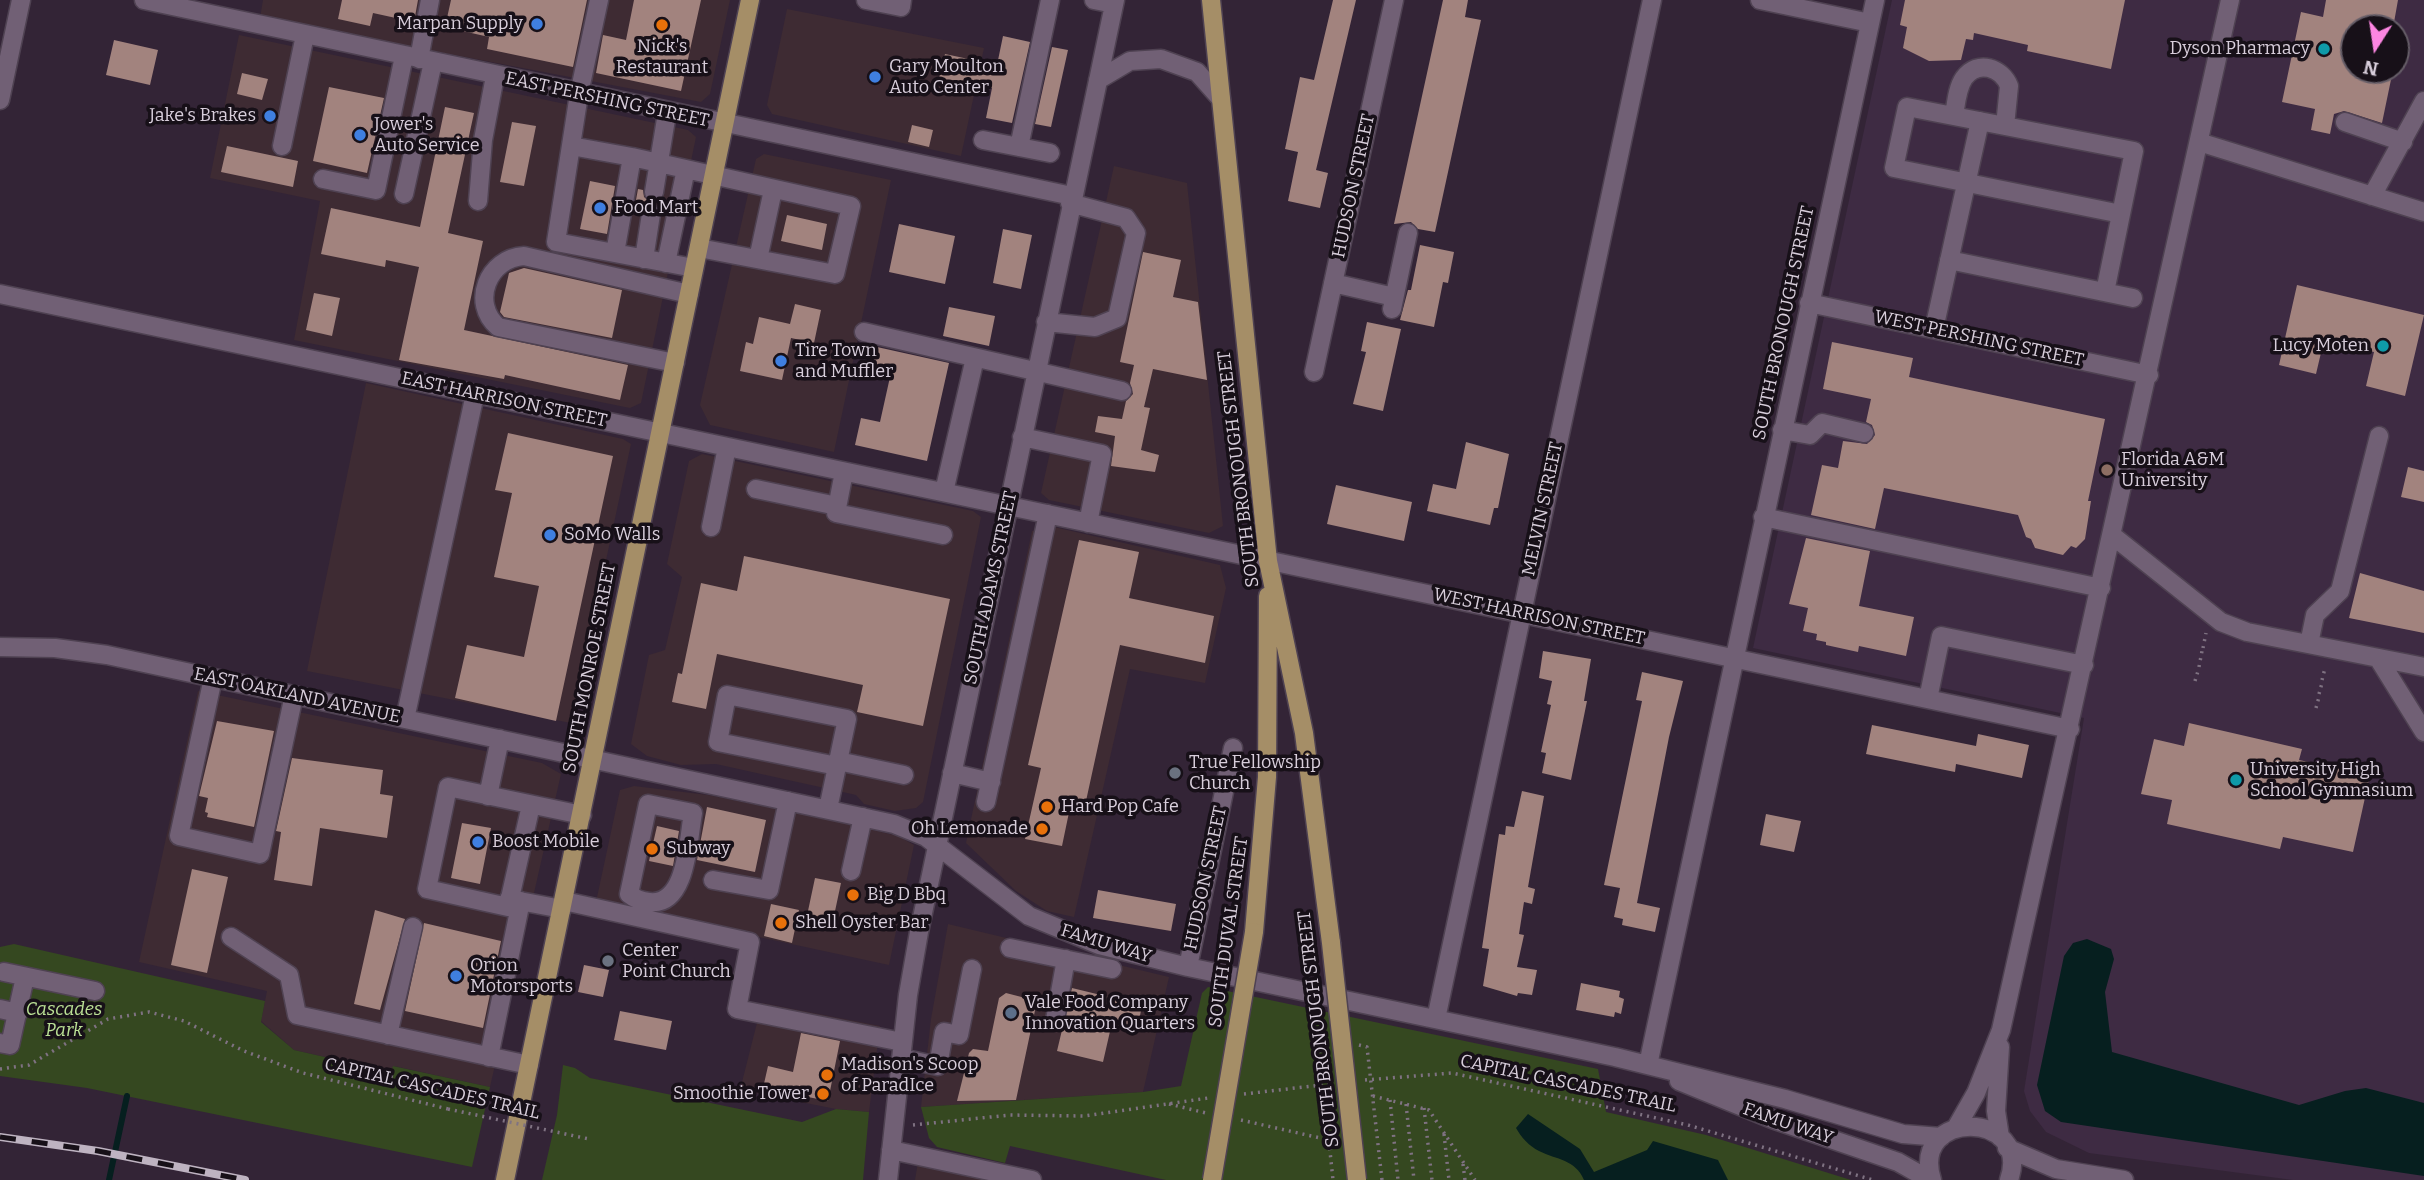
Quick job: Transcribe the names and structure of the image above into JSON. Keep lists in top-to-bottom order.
{
  "streets": {
    "main road": ["SOUTH BRONOUGH STREET", "SOUTH MONROE STREET", "SOUTH DUVAL STREET"],
    "street": [
      "EAST PERSHING STREET",
      "HUDSON STREET",
      "WEST PERSHING STREET",
      "EAST HARRISON STREET",
      "MELVIN STREET",
      "SOUTH ADAMS STREET",
      "WEST HARRISON STREET",
      "EAST OAKLAND AVENUE",
      "FAMU WAY"
    ],
    "path": ["CAPITAL CASCADES TRAIL"]
  },
  "crossings": [
    ["EAST PERSHING STREET", "SOUTH ADAMS STREET"],
    ["EAST PERSHING STREET", "SOUTH MONROE STREET"],
    ["HUDSON STREET", "FAMU WAY"],
    ["SOUTH BRONOUGH STREET", "WEST PERSHING STREET"],
    ["SOUTH BRONOUGH STREET", "WEST HARRISON STREET"],
    ["SOUTH BRONOUGH STREET", "SOUTH DUVAL STREET"],
    ["SOUTH BRONOUGH STREET", "FAMU WAY"],
    ["EAST HARRISON STREET", "SOUTH ADAMS STREET"],
    ["EAST HARRISON STREET", "WEST HARRISON STREET"],
    ["EAST HARRISON STREET", "SOUTH MONROE STREET"],
    ["MELVIN STREET", "WEST HARRISON STREET"],
    ["MELVIN STREET", "FAMU WAY"],
    ["SOUTH ADAMS STREET", "WEST HARRISON STREET"],
    ["SOUTH ADAMS STREET", "FAMU WAY"],
    ["WEST HARRISON STREET", "SOUTH DUVAL STREET"],
    ["SOUTH MONROE STREET", "EAST OAKLAND AVENUE"],
    ["SOUTH MONROE STREET", "FAMU WAY"],
    ["EAST OAKLAND AVENUE", "FAMU WAY"]
  ],
  "parks": ["Cascades Park"],
  "places": [
    "Marpan Supply",
    "Nick's Restaurant",
    "Dyson Pharmacy",
    "Gary Moulton Auto Center",
    "Jake's Brakes",
    "Jower's Auto Service",
    "Food Mart",
    "Lucy Moten",
    "Tire Town and Muffler",
    "Florida A&M University",
    "SoMo Walls",
    "True Fellowship Church",
    "University High School Gymnasium",
    "Hard Pop Cafe",
    "Oh Lemonade",
    "Boost Mobile",
    "Subway",
    "Big D Bbq",
    "Shell Oyster Bar",
    "Center Point Church",
    "Orion Motorsports",
    "Vale Food Company Innovation Quarters",
    "Madison's Scoop of ParadIce",
    "Smoothie Tower"
  ],
  "north": "bottom"
}
